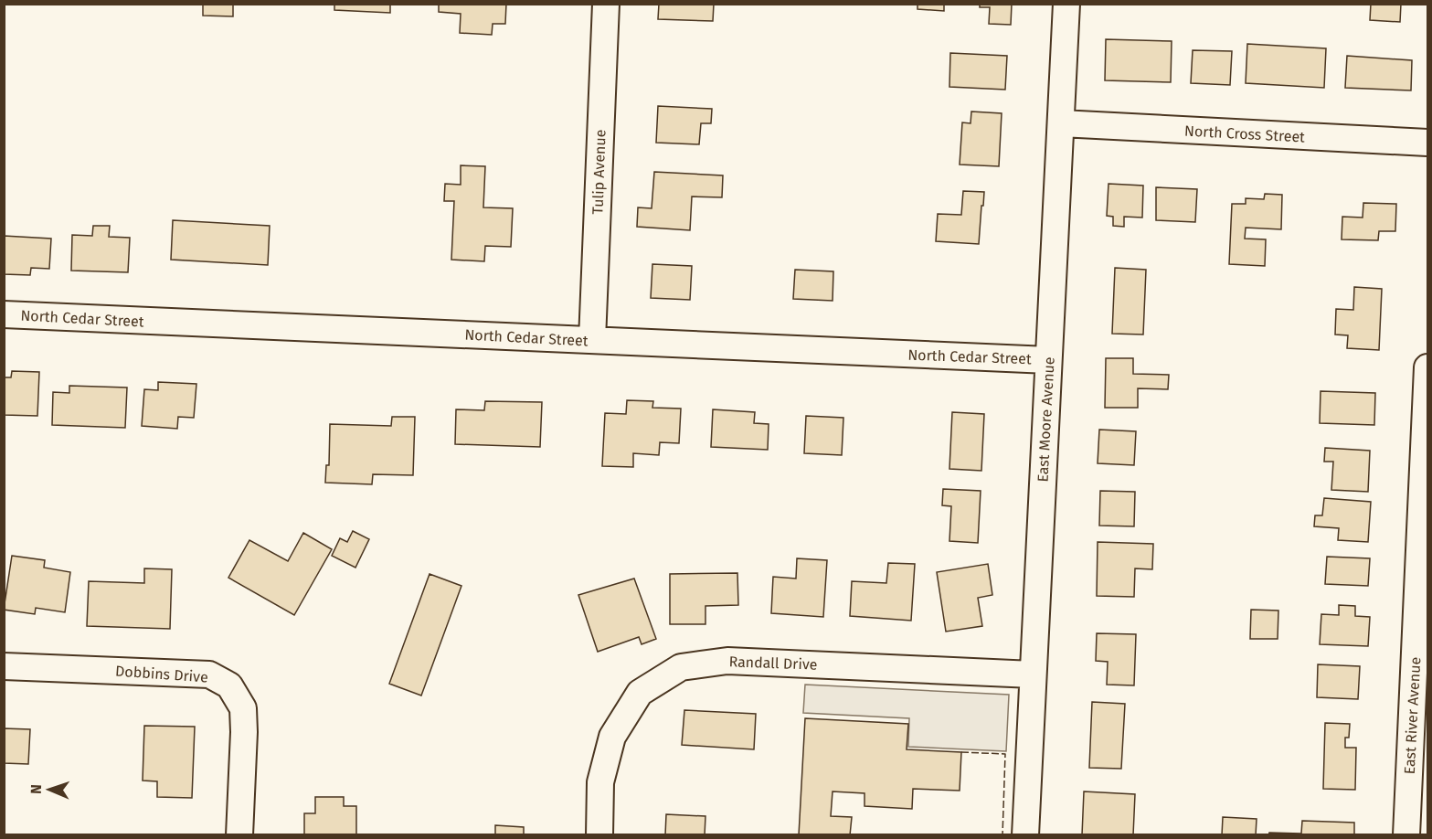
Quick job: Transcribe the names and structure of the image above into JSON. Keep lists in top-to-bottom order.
{
  "streets": {
    "street": [
      "North Cross Street",
      "Tulip Avenue",
      "North Cedar Street",
      "East Moore Avenue",
      "Randall Drive",
      "Dobbins Drive",
      "East River Avenue"
    ]
  },
  "crossings": [
    ["North Cross Street", "East Moore Avenue"],
    ["Tulip Avenue", "North Cedar Street"],
    ["North Cedar Street", "East Moore Avenue"],
    ["East Moore Avenue", "Randall Drive"]
  ],
  "north": "left"
}
